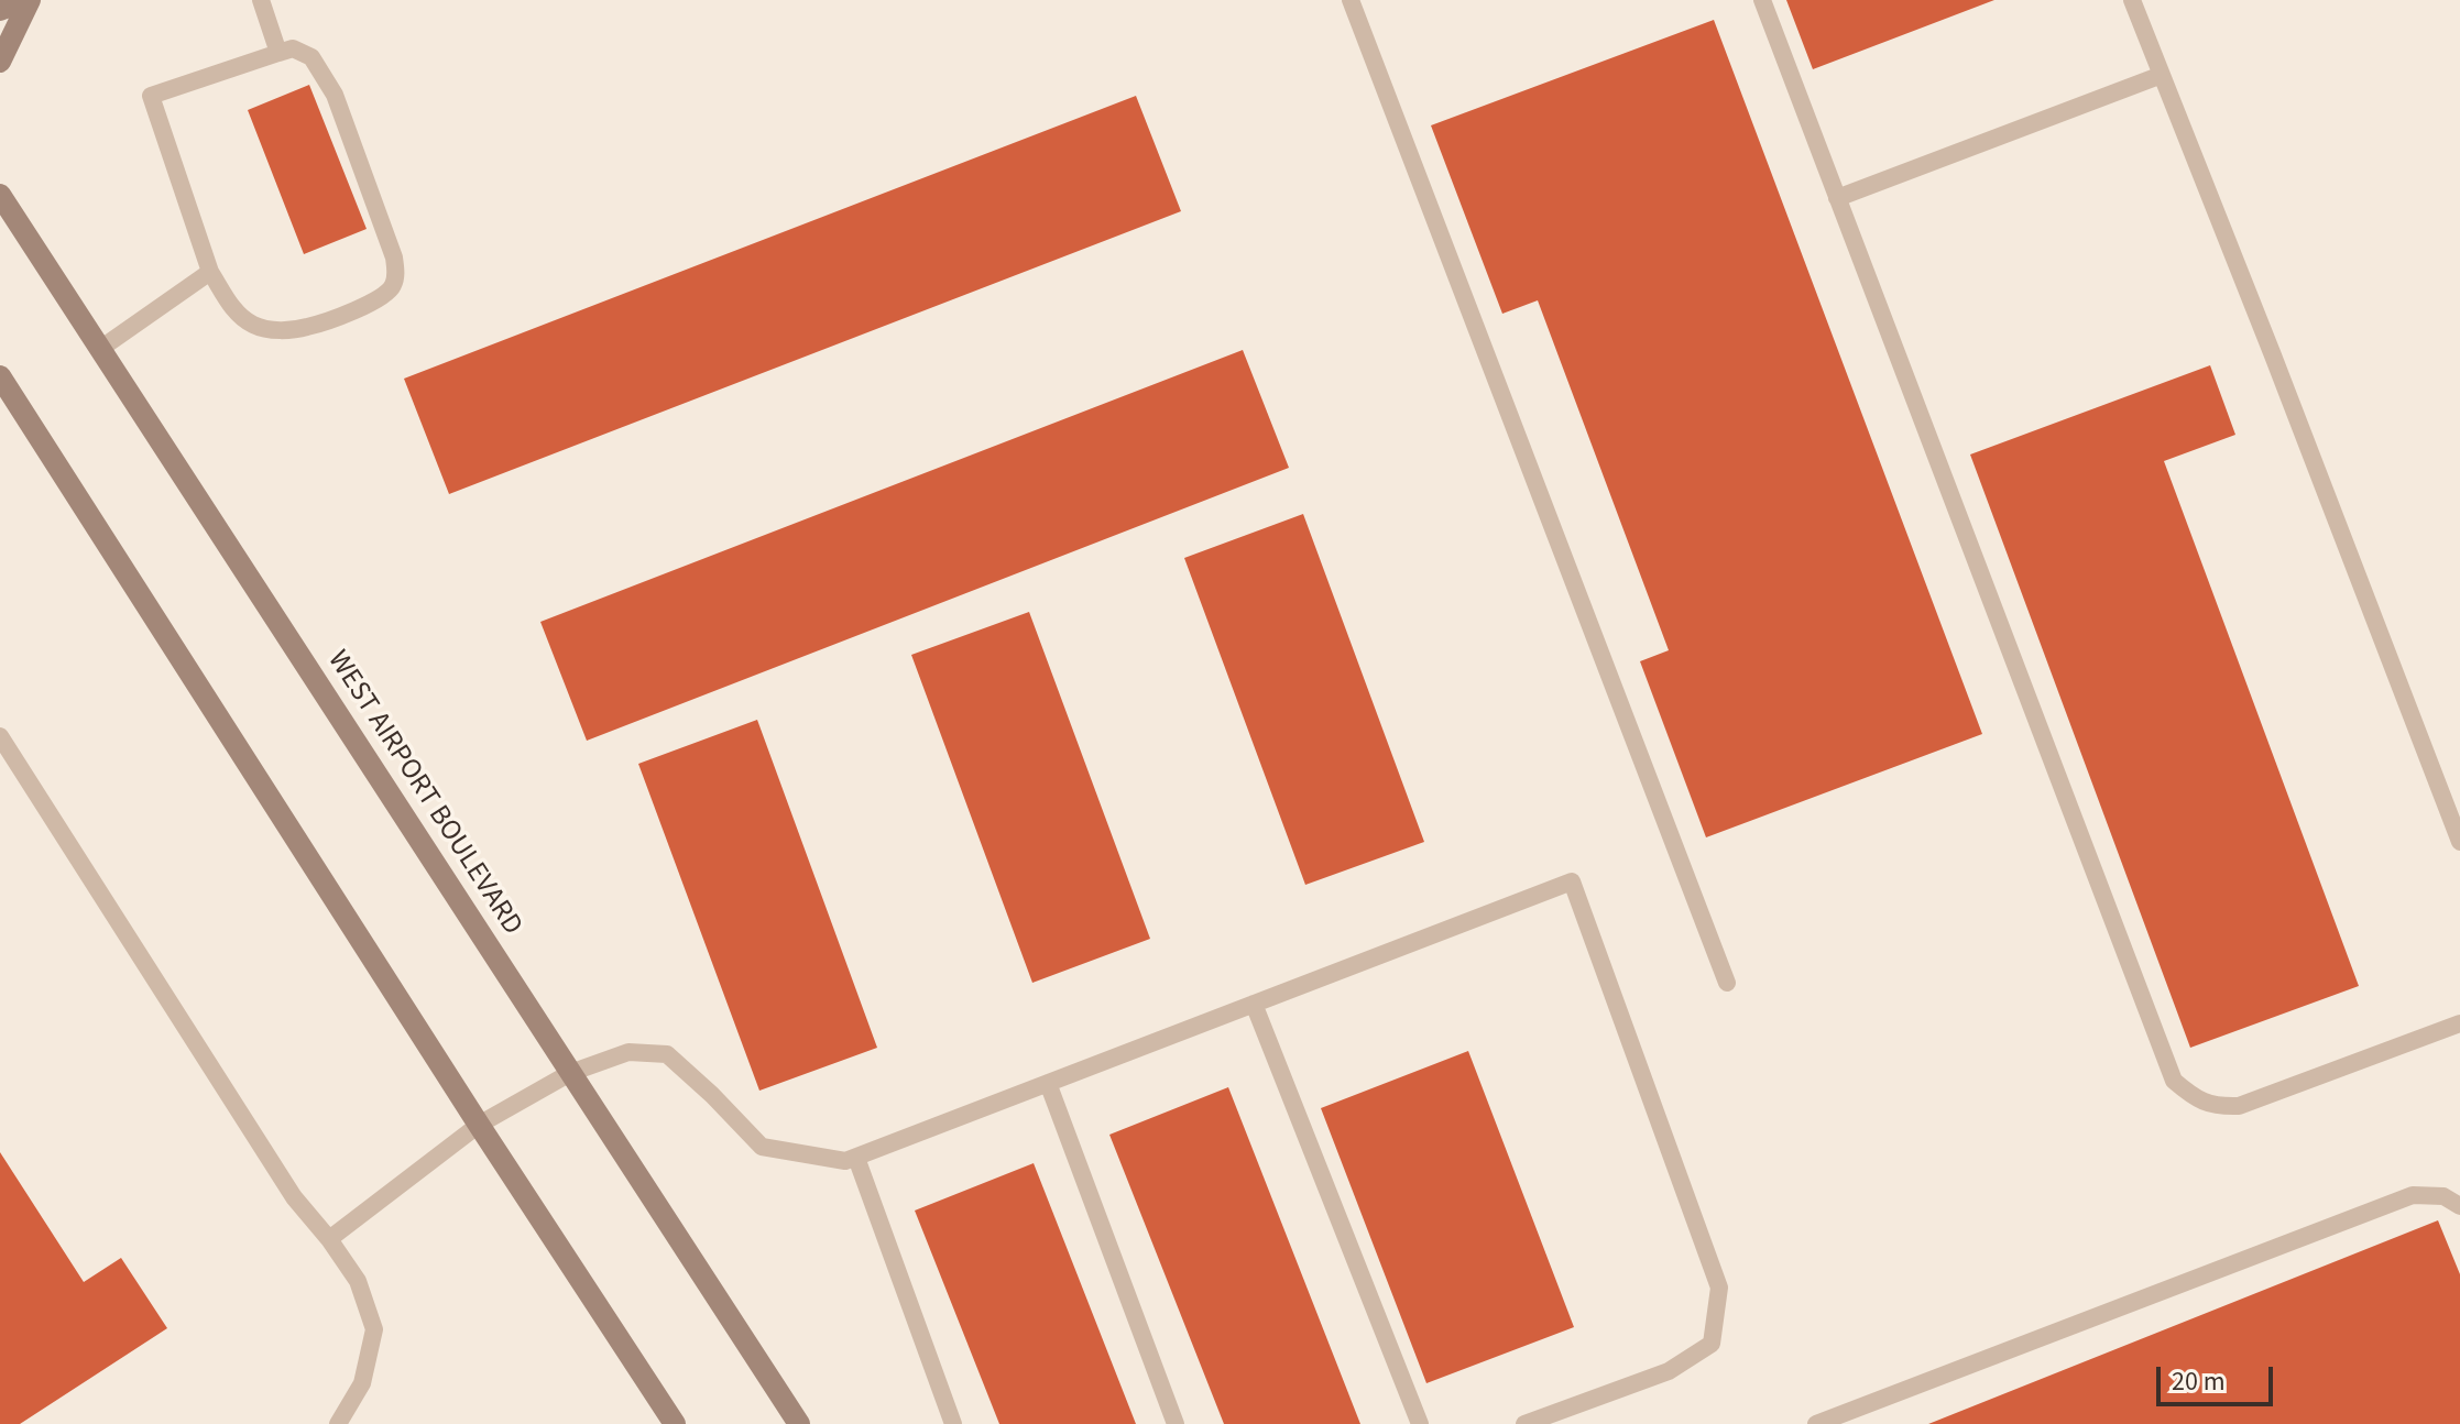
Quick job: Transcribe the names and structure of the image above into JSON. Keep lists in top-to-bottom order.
{
  "streets": {
    "main road": ["WEST AIRPORT BOULEVARD"]
  },
  "scale_bar": "20 m"
}
